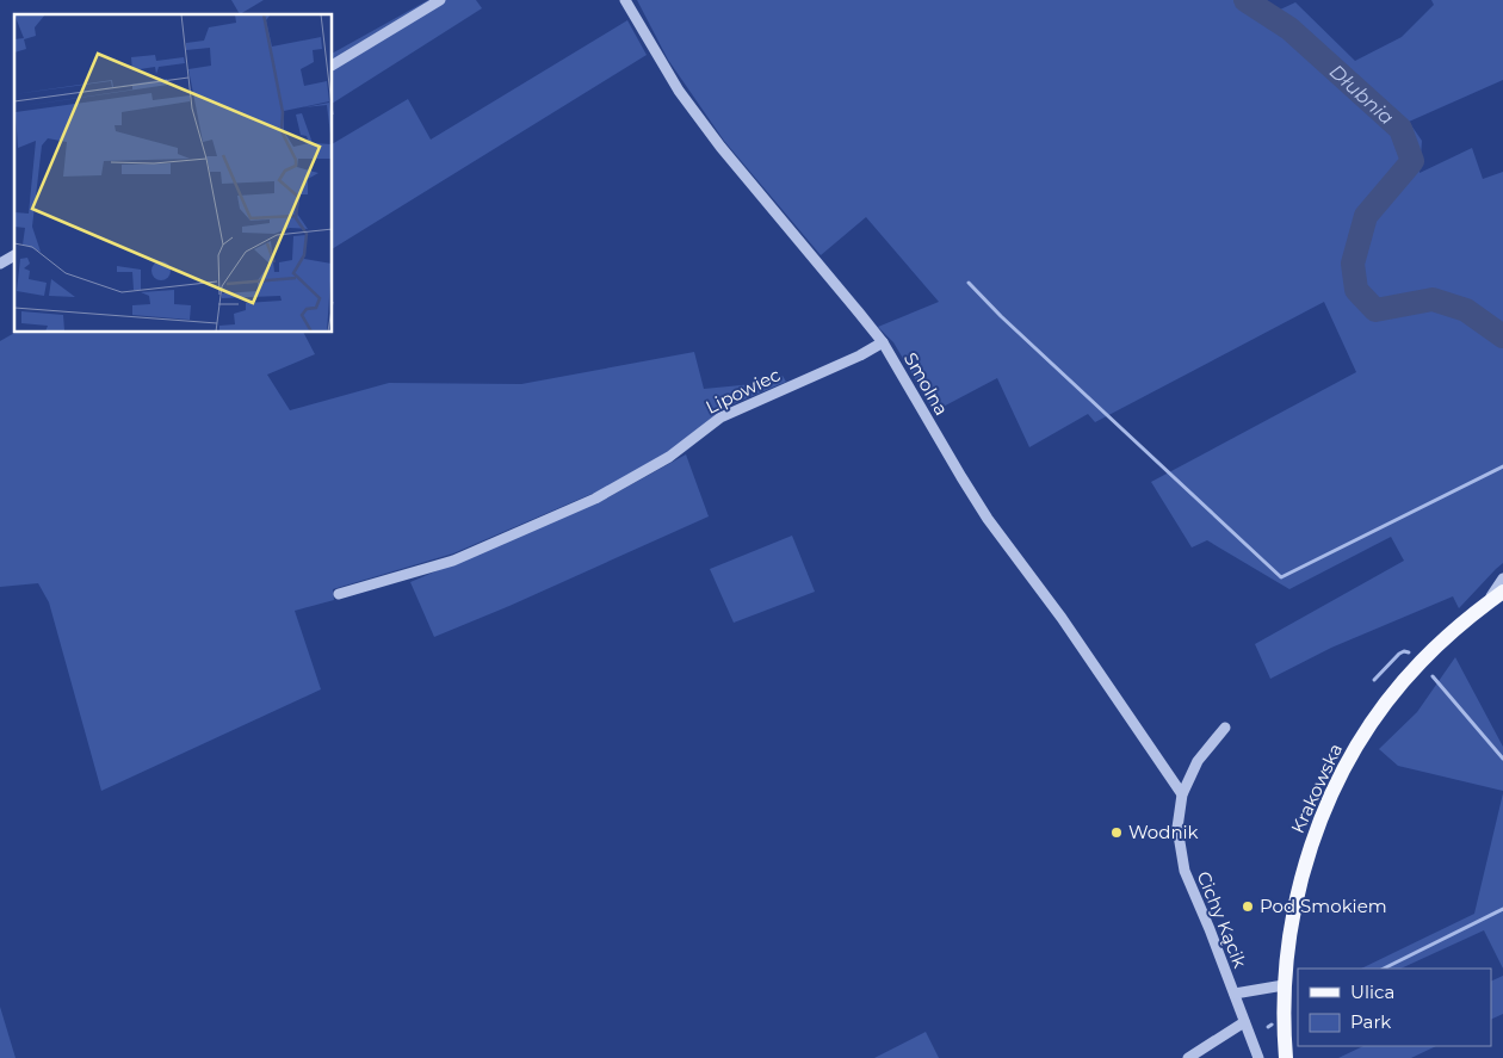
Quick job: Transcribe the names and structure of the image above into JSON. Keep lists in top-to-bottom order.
{
  "streets": {
    "main road": ["Krakowska"],
    "street": ["Smolna", "Lipowiec", "Cichy Kącik"]
  },
  "crossings": [
    ["Smolna", "Lipowiec"],
    ["Smolna", "Cichy Kącik"],
    ["Krakowska", "Cichy Kącik"]
  ],
  "water": ["Dłubnia"],
  "places": ["Wodnik", "Pod Smokiem"],
  "legend": ["Ulica", "Park"]
}
